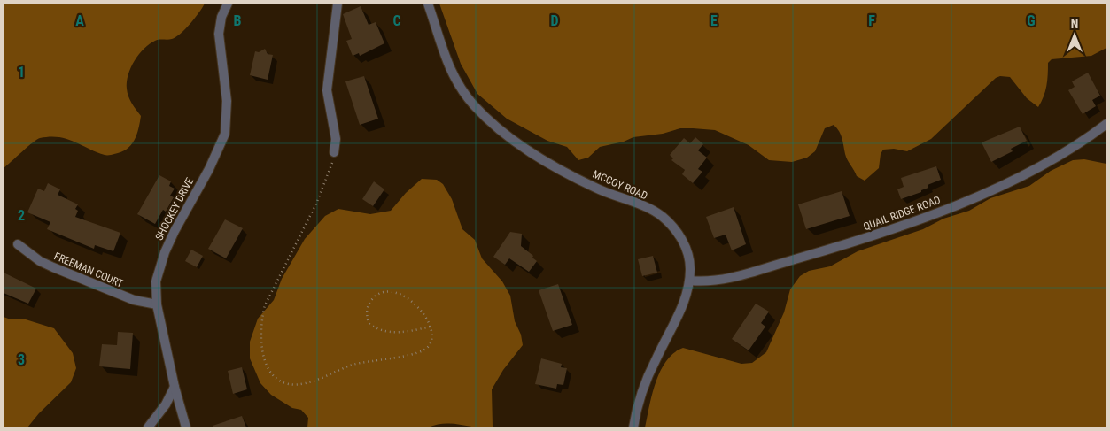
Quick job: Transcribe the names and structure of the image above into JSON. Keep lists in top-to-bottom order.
{
  "streets": {
    "street": [
      "MCCOY ROAD",
      "SHOCKEY DRIVE",
      "QUAIL RIDGE ROAD",
      "FREEMAN COURT"
    ]
  },
  "crossings": [
    ["MCCOY ROAD", "QUAIL RIDGE ROAD"],
    ["SHOCKEY DRIVE", "FREEMAN COURT"]
  ],
  "north": "top",
  "grid": {
    "columns": [
      "A",
      "B",
      "C",
      "D",
      "E",
      "F",
      "G"
    ],
    "rows": ["1", "2", "3"]
  }
}
